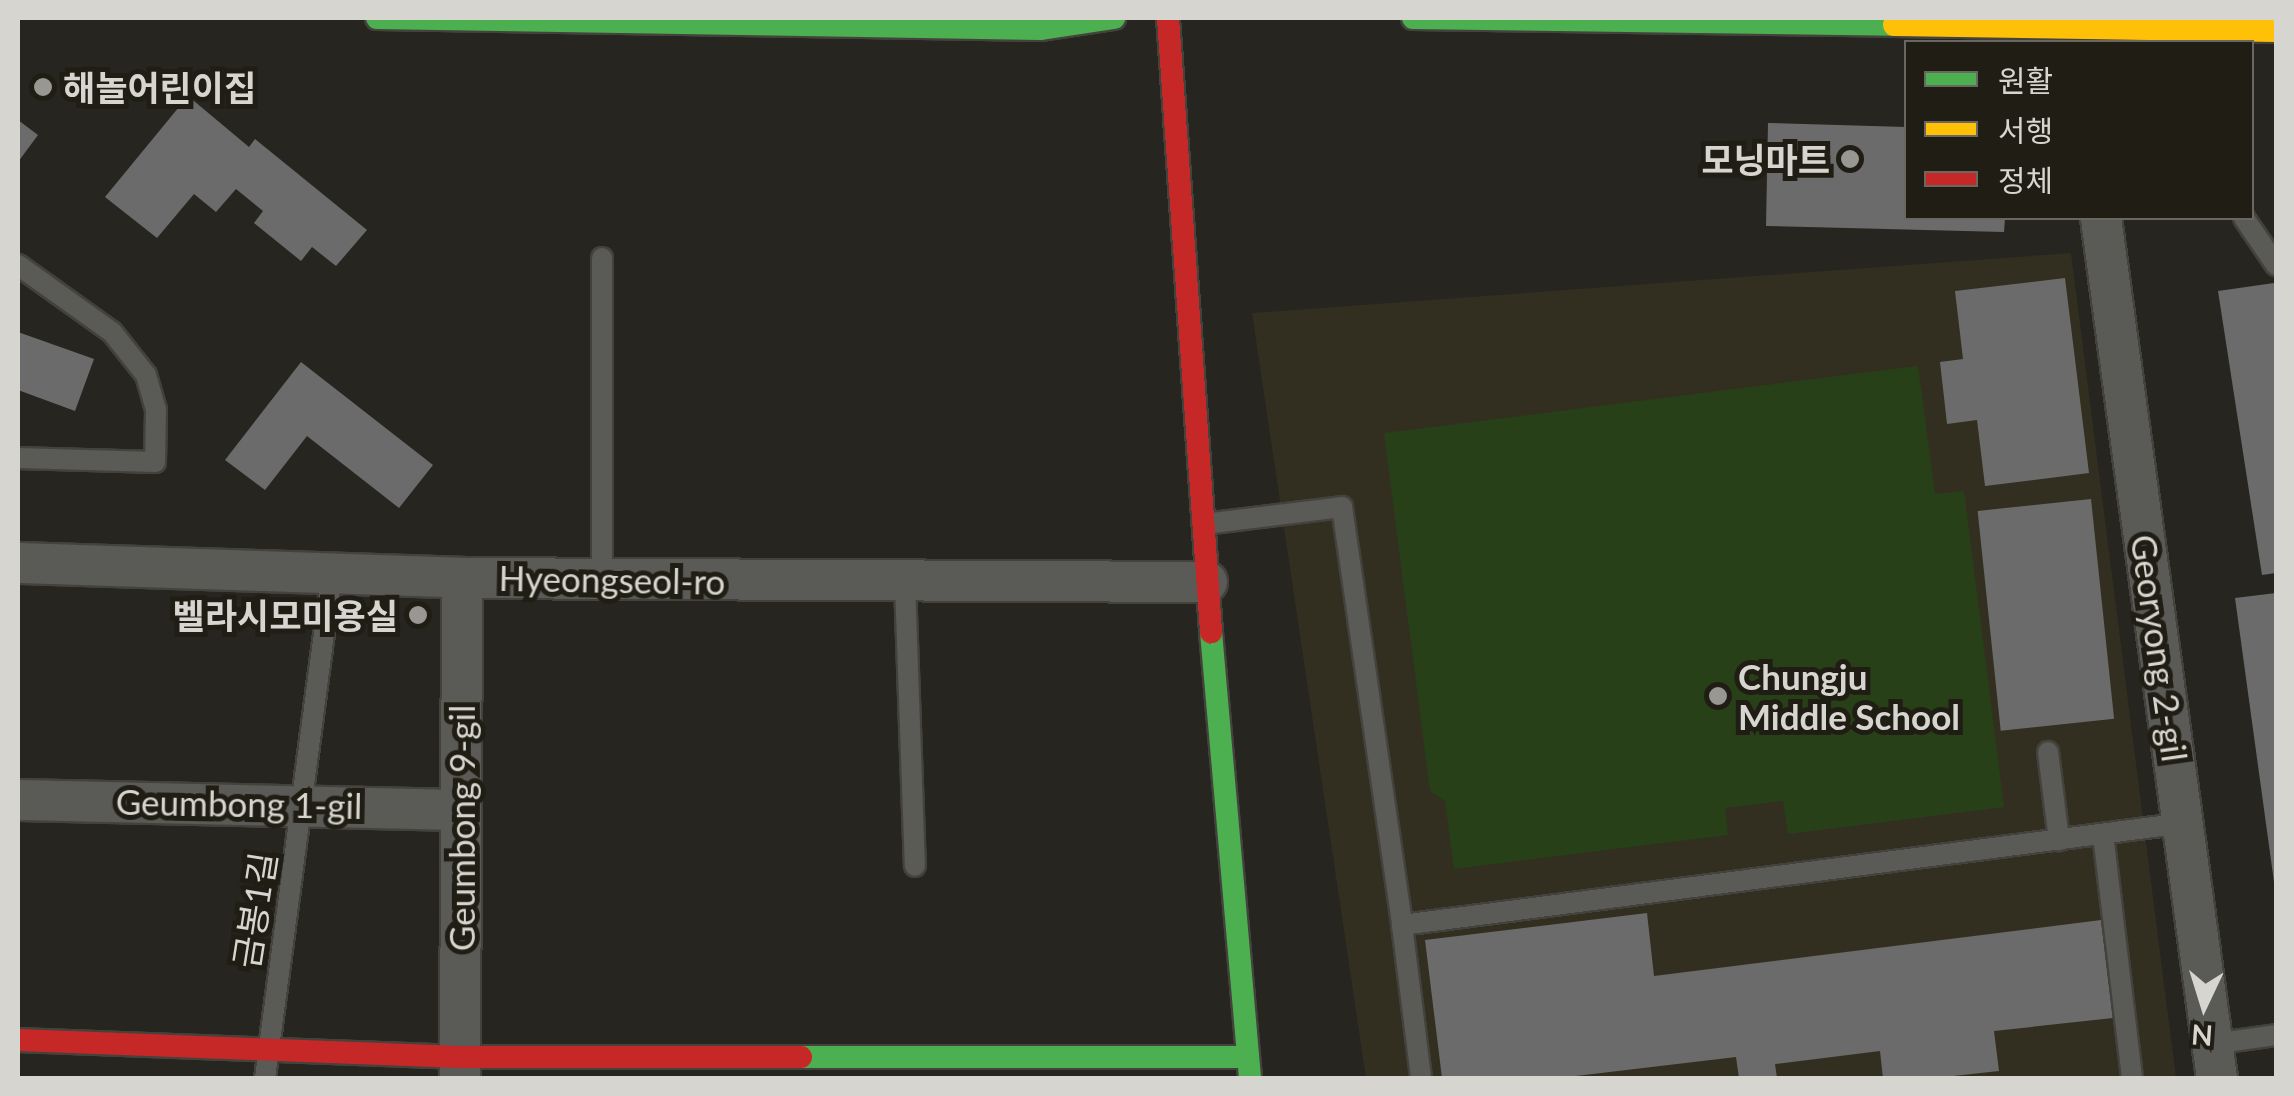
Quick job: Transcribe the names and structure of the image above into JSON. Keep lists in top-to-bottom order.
{
  "streets": {
    "street": [
      "Hyeongseol-ro",
      "Georyong 2-gil",
      "Geumbong 1-gil",
      "Geumbong 9-gil"
    ],
    "lane": ["금봉1길"]
  },
  "crossings": [
    ["Hyeongseol-ro", "Geumbong 9-gil"],
    ["Hyeongseol-ro", "금봉1길"],
    ["Geumbong 1-gil", "Geumbong 9-gil"],
    ["Geumbong 1-gil", "금봉1길"]
  ],
  "places": [
    "해놀어린이집",
    "모닝마트",
    "벨라시모미용실",
    "Chungju Middle School"
  ],
  "legend": ["원활", "서행", "정체"],
  "north": "bottom"
}
